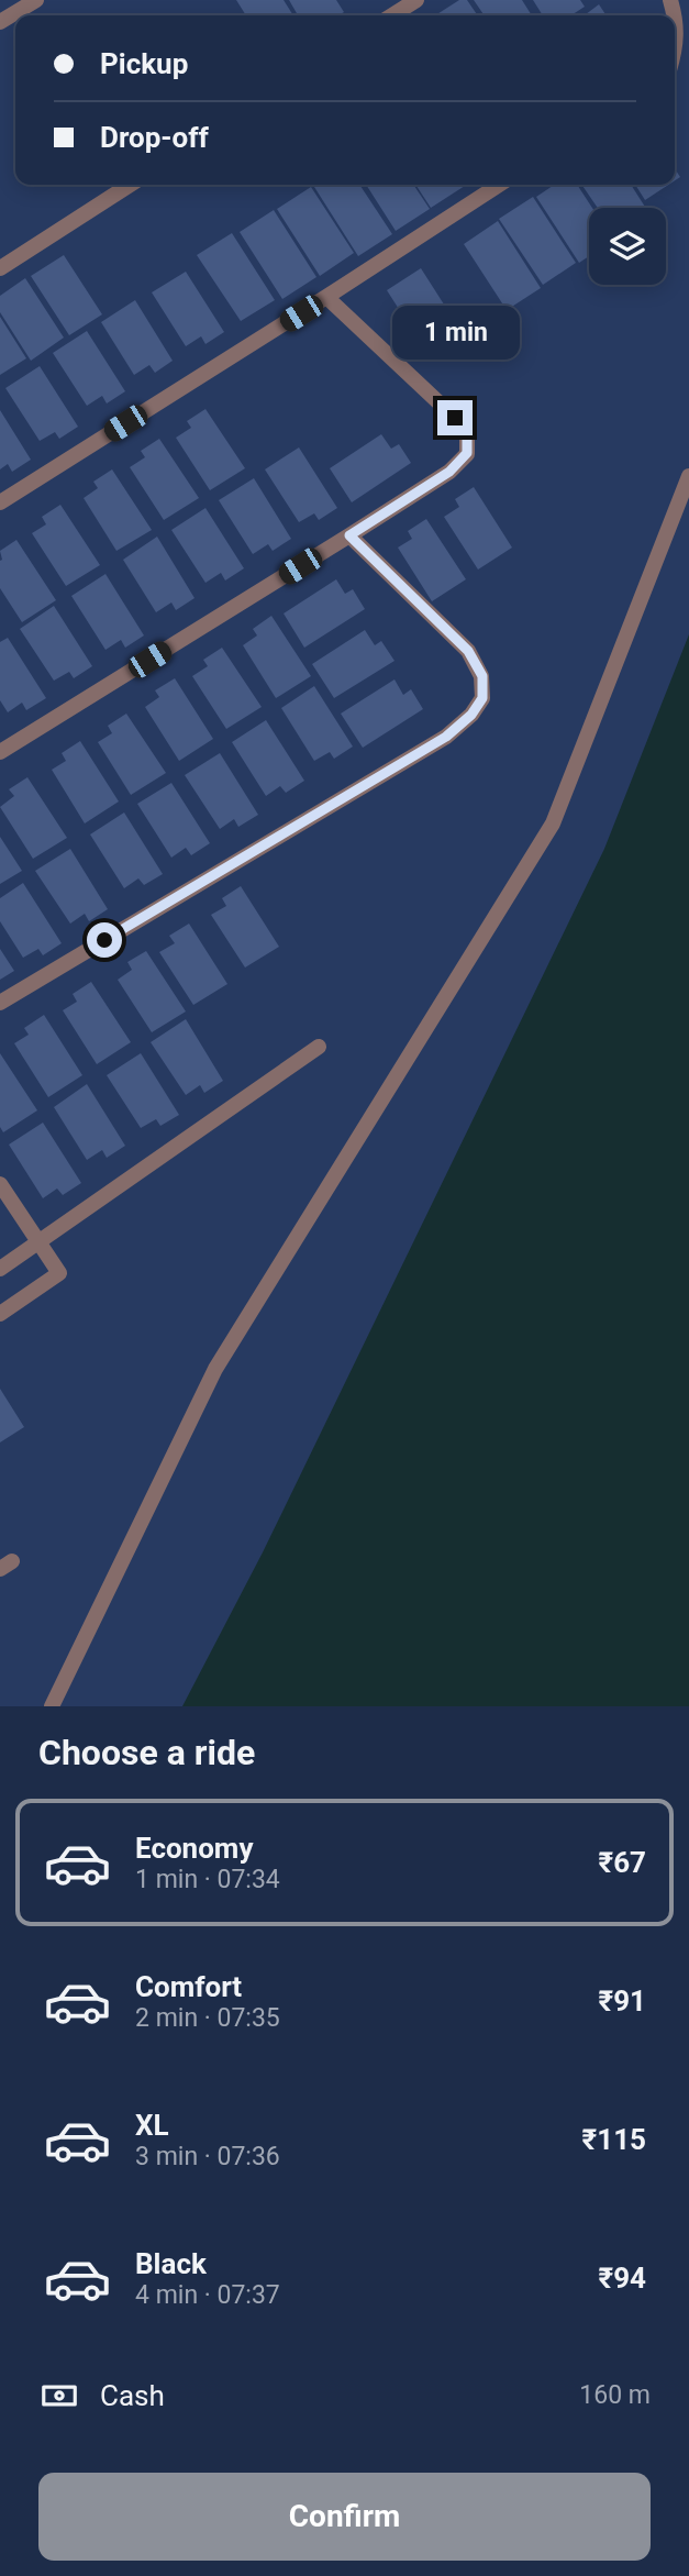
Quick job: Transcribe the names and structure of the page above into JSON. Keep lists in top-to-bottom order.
{
  "page": {
    "banner": ["Pickup", "Drop-off"],
    "bubble": "1 min",
    "heading": "Choose a ride",
    "list": [
      {
        "name": "Economy",
        "note": "1 min · 07:34",
        "value": "₹67"
      },
      {
        "name": "Comfort",
        "note": "2 min · 07:35",
        "value": "₹91"
      },
      {
        "name": "XL",
        "note": "3 min · 07:36",
        "value": "₹115"
      },
      {
        "name": "Black",
        "note": "4 min · 07:37",
        "value": "₹94"
      }
    ],
    "pay": ["Cash", "160 m"],
    "buttons": "Confirm"
  }
}
